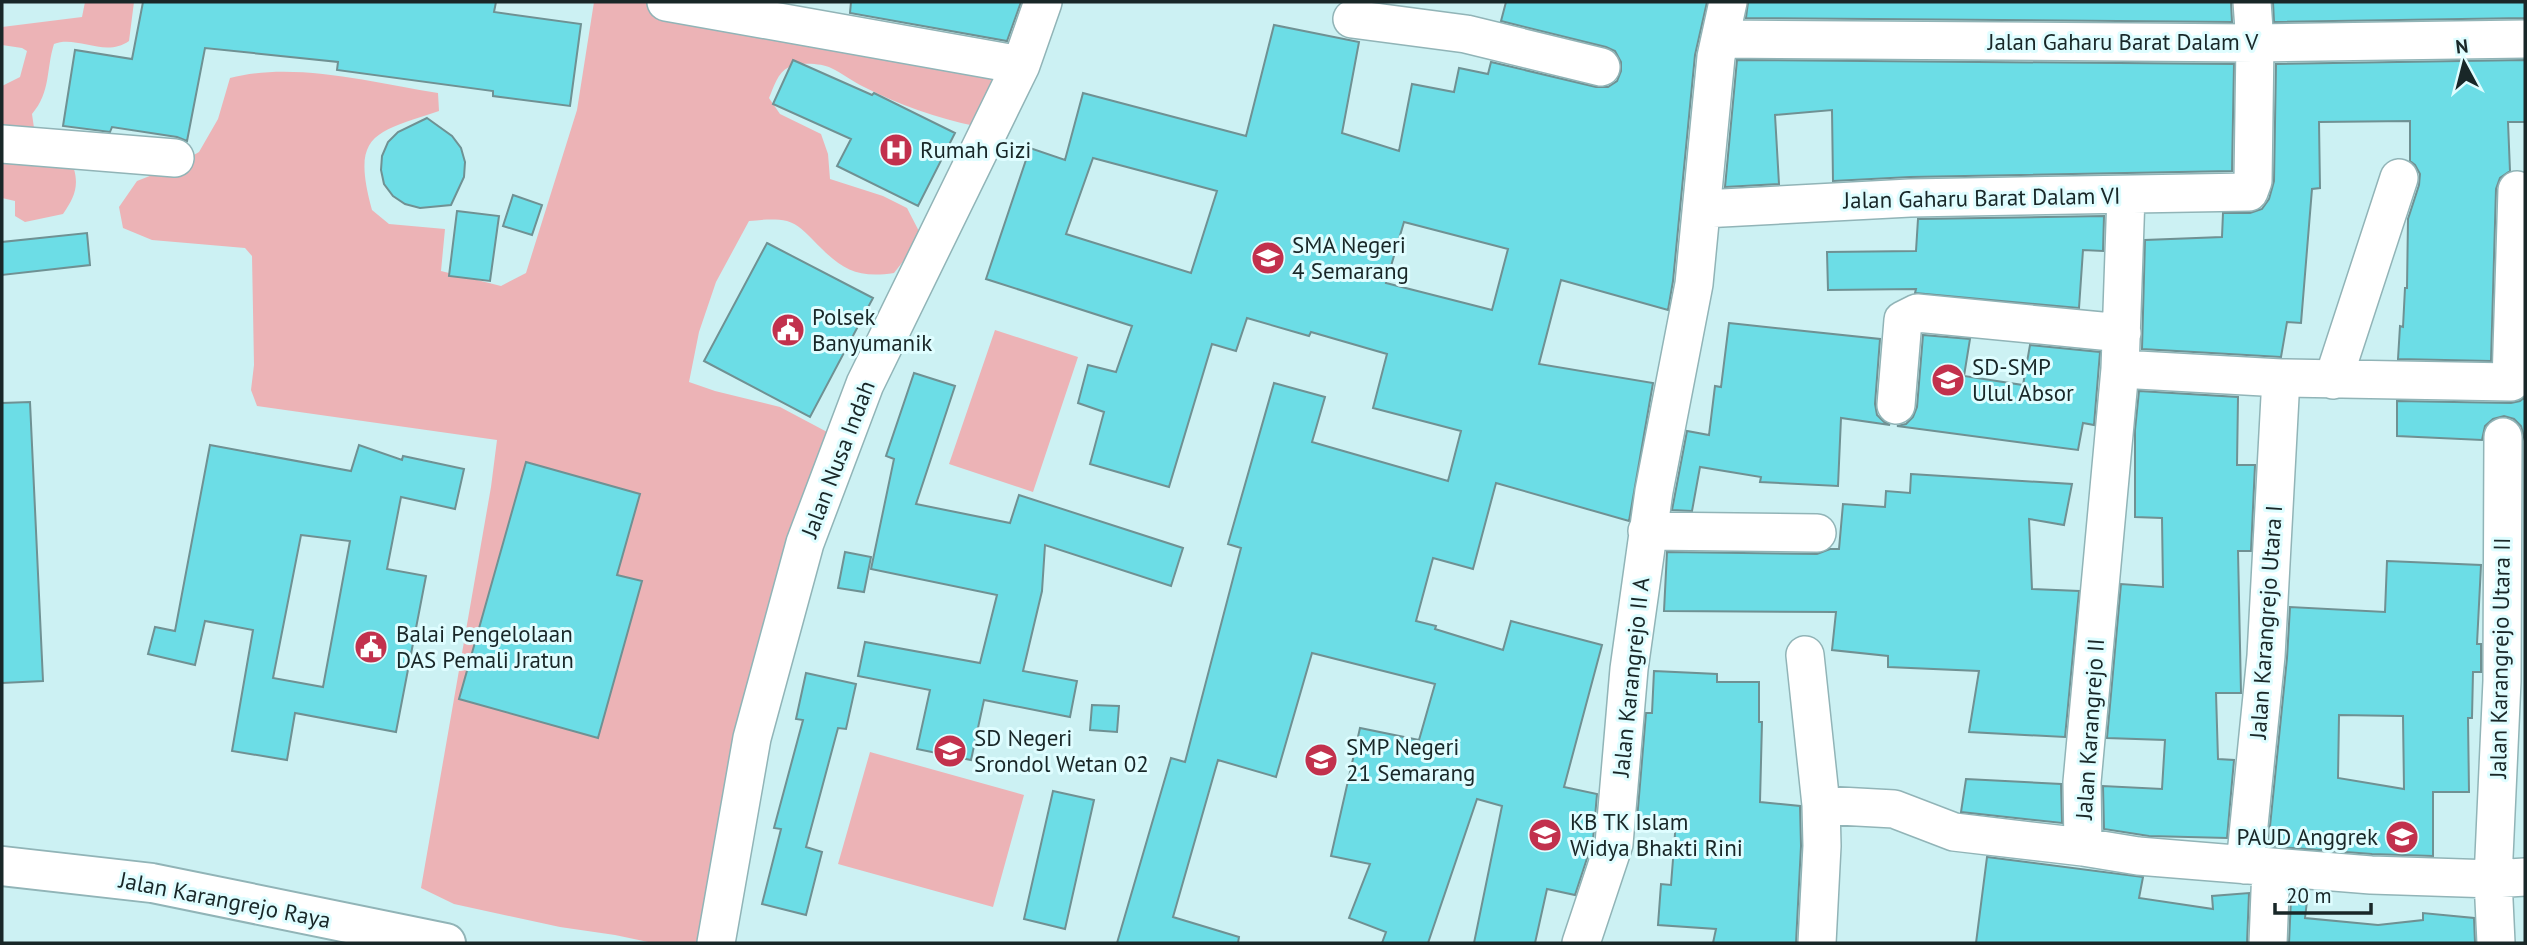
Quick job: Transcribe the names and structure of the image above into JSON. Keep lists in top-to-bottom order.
{
  "streets": {
    "main road": ["Jalan Karangrejo Raya"],
    "street": [
      "Jalan Gaharu Barat Dalam V",
      "Jalan Gaharu Barat Dalam VI",
      "Jalan Nusa Indah",
      "Jalan Karangrejo Utara I",
      "Jalan Karangrejo Utara II",
      "Jalan Karangrejo II A",
      "Jalan Karangrejo II"
    ]
  },
  "crossings": [
    ["Jalan Gaharu Barat Dalam V", "Jalan Gaharu Barat Dalam VI"],
    ["Jalan Gaharu Barat Dalam V", "Jalan Karangrejo II A"],
    ["Jalan Gaharu Barat Dalam VI", "Jalan Karangrejo II A"],
    ["Jalan Gaharu Barat Dalam VI", "Jalan Karangrejo II"]
  ],
  "places": {
    "hospital": ["Rumah Gizi"],
    "school or university": [
      "SMA Negeri 4 Semarang",
      "SD-SMP Ulul Absor",
      "SD Negeri Srondol Wetan 02",
      "SMP Negeri 21 Semarang",
      "KB TK Islam Widya Bhakti Rini",
      "PAUD Anggrek"
    ],
    "public building": ["Polsek Banyumanik", "Balai Pengelolaan DAS Pemali Jratun"]
  },
  "scale_bar": "20 m",
  "north": "top"
}
